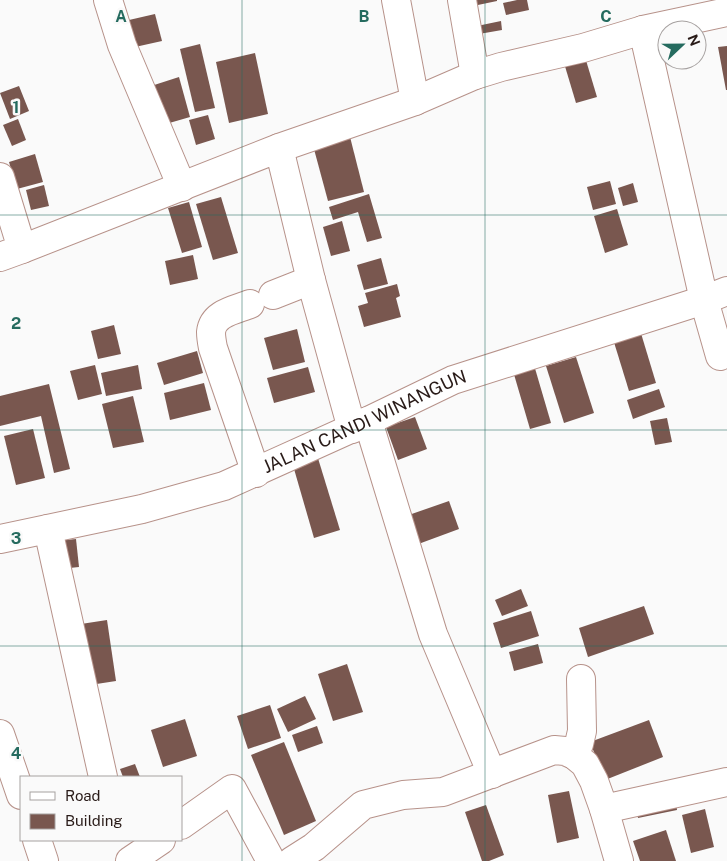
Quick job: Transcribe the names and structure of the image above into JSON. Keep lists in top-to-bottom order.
{
  "streets": {
    "street": ["JALAN CANDI WINANGUN"]
  },
  "legend": ["Road", "Building"],
  "north": "right",
  "grid": {
    "columns": ["A", "B", "C"],
    "rows": [
      "1",
      "2",
      "3",
      "4"
    ]
  }
}
